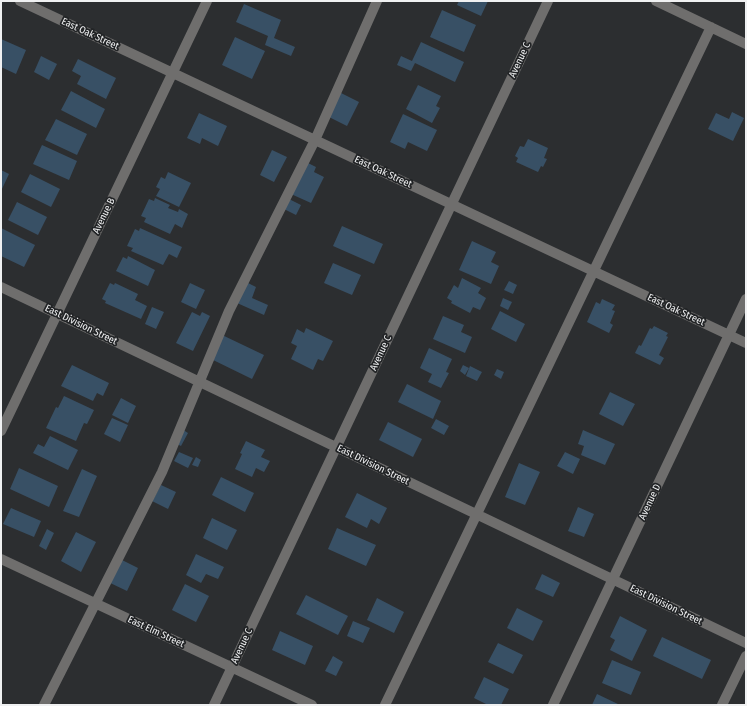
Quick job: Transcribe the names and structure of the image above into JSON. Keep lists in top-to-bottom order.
{
  "streets": {
    "street": [
      "East Oak Street",
      "Avenue C",
      "Avenue B",
      "East Division Street",
      "Avenue D",
      "East Elm Street"
    ]
  },
  "crossings": [
    ["East Oak Street", "Avenue C"],
    ["East Oak Street", "Avenue B"],
    ["East Oak Street", "Avenue D"],
    ["Avenue C", "East Division Street"],
    ["Avenue C", "East Elm Street"],
    ["Avenue B", "East Division Street"],
    ["East Division Street", "Avenue D"]
  ]
}
